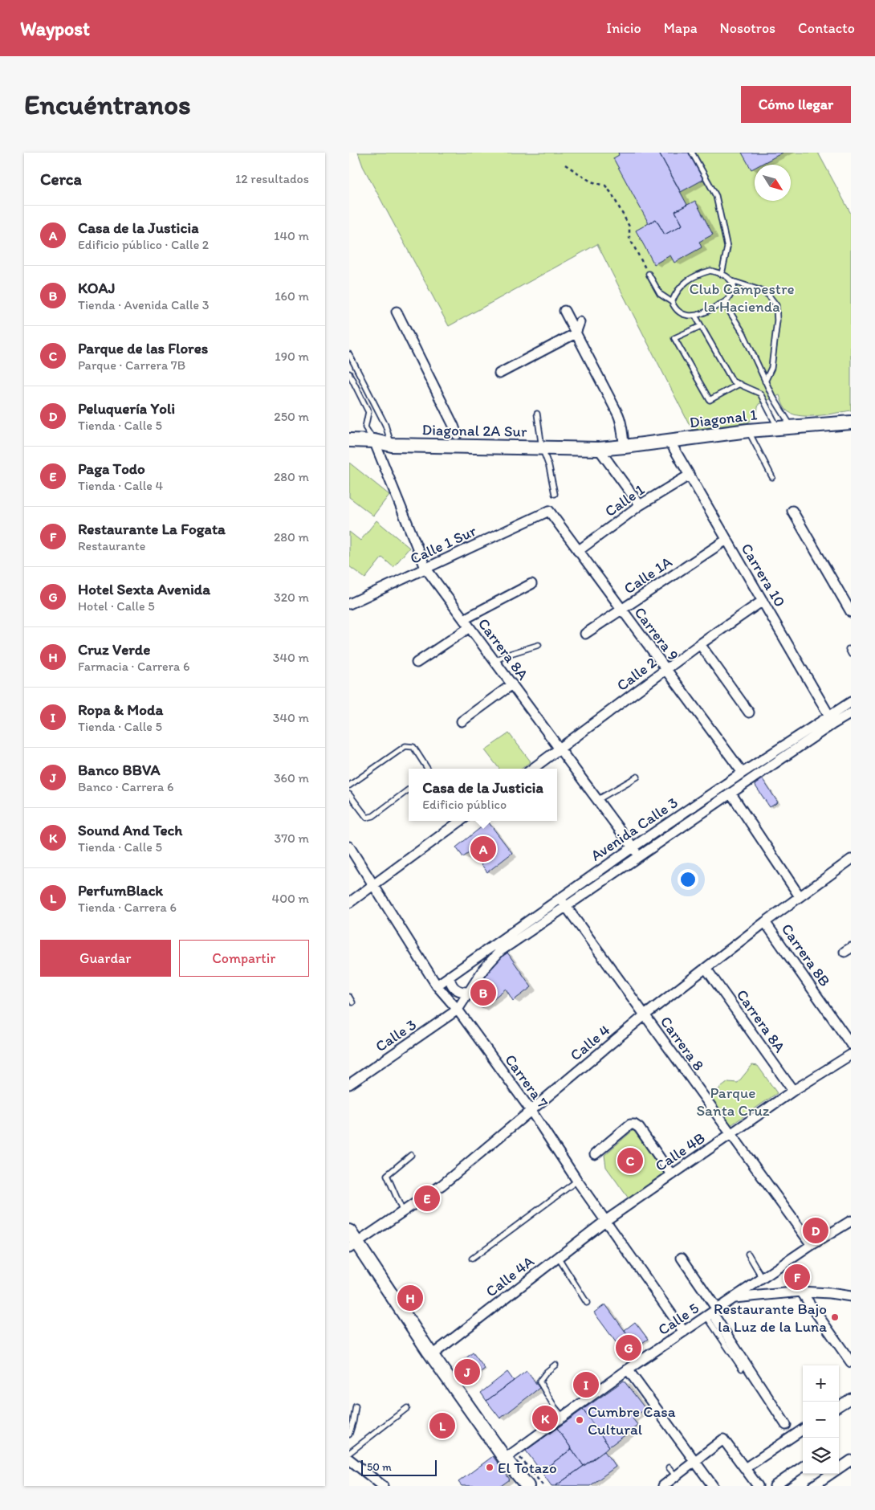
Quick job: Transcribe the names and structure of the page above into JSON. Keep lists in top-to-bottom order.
{
  "streets": {
    "main road": ["Diagonal 1", "Diagonal 2A Sur"],
    "street": [
      "Calle 1",
      "Calle 1 Sur",
      "Calle 1A",
      "Carrera 10",
      "Carrera 9",
      "Carrera 8A",
      "Calle 2",
      "Avenida Calle 3",
      "Carrera 8B",
      "Calle 3",
      "Calle 4",
      "Carrera 8",
      "Carrera 7",
      "Calle 4B",
      "Calle 4A",
      "Calle 5"
    ]
  },
  "crossings": [
    ["Diagonal 1", "Diagonal 2A Sur"],
    ["Diagonal 1", "Carrera 10"],
    ["Diagonal 2A Sur", "Carrera 8A"],
    ["Calle 1", "Carrera 10"],
    ["Calle 1", "Carrera 9"],
    ["Calle 1 Sur", "Carrera 9"],
    ["Calle 1 Sur", "Carrera 8A"],
    ["Calle 1A", "Carrera 10"],
    ["Calle 1A", "Carrera 9"],
    ["Carrera 10", "Calle 2"],
    ["Carrera 10", "Avenida Calle 3"],
    ["Carrera 9", "Calle 2"],
    ["Carrera 9", "Avenida Calle 3"],
    ["Carrera 8A", "Calle 2"],
    ["Carrera 8A", "Avenida Calle 3"],
    ["Carrera 8A", "Calle 4"],
    ["Carrera 8A", "Calle 4B"],
    ["Avenida Calle 3", "Calle 3"],
    ["Avenida Calle 3", "Carrera 8"],
    ["Avenida Calle 3", "Carrera 7"],
    ["Carrera 8B", "Calle 4"],
    ["Calle 3", "Carrera 7"],
    ["Calle 4", "Carrera 8"],
    ["Calle 4", "Carrera 7"],
    ["Carrera 8", "Calle 4B"],
    ["Carrera 8", "Calle 5"],
    ["Carrera 7", "Calle 4B"],
    ["Carrera 7", "Calle 4A"],
    ["Carrera 7", "Calle 5"],
    ["Calle 4B", "Calle 4A"]
  ],
  "parks": ["Club Campestre la Hacienda", "Parque Santa Cruz"],
  "places": ["Restaurante Bajo la Luz de la Luna", "Cumbre Casa Cultural", "El Totazo"],
  "scale_bar": "50 m",
  "north": "bottom right",
  "page": {
    "header": "Waypost",
    "nav": [
      "Inicio",
      "Mapa",
      "Nosotros",
      "Contacto"
    ],
    "buttons": [
      "Cómo llegar",
      ["Guardar", "Compartir"]
    ],
    "title": "Encuéntranos",
    "heading": ["Cerca", "12 resultados"],
    "list": [
      {
        "mark": "A",
        "name": "Casa de la Justicia",
        "note": "Edificio público · Calle 2",
        "value": "140 m"
      },
      {
        "mark": "B",
        "name": "KOAJ",
        "note": "Tienda · Avenida Calle 3",
        "value": "160 m"
      },
      {
        "mark": "C",
        "name": "Parque de las Flores",
        "note": "Parque · Carrera 7B",
        "value": "190 m"
      },
      {
        "mark": "D",
        "name": "Peluquería Yoli",
        "note": "Tienda · Calle 5",
        "value": "250 m"
      },
      {
        "mark": "E",
        "name": "Paga Todo",
        "note": "Tienda · Calle 4",
        "value": "280 m"
      },
      {
        "mark": "F",
        "name": "Restaurante La Fogata",
        "note": "Restaurante",
        "value": "280 m"
      },
      {
        "mark": "G",
        "name": "Hotel Sexta Avenida",
        "note": "Hotel · Calle 5",
        "value": "320 m"
      },
      {
        "mark": "H",
        "name": "Cruz Verde",
        "note": "Farmacia · Carrera 6",
        "value": "340 m"
      },
      {
        "mark": "I",
        "name": "Ropa & Moda",
        "note": "Tienda · Calle 5",
        "value": "340 m"
      },
      {
        "mark": "J",
        "name": "Banco BBVA",
        "note": "Banco · Carrera 6",
        "value": "360 m"
      },
      {
        "mark": "K",
        "name": "Sound And Tech",
        "note": "Tienda · Calle 5",
        "value": "370 m"
      },
      {
        "mark": "L",
        "name": "PerfumBlack",
        "note": "Tienda · Carrera 6",
        "value": "400 m"
      }
    ],
    "popup": ["Casa de la Justicia", "Edificio público"],
    "pins": [
      "A",
      "B",
      "C",
      "E",
      "D",
      "F",
      "H",
      "G",
      "J",
      "I",
      "K",
      "L"
    ],
    "map_buttons": ["+", "−"],
    "scale": "50 m"
  }
}
